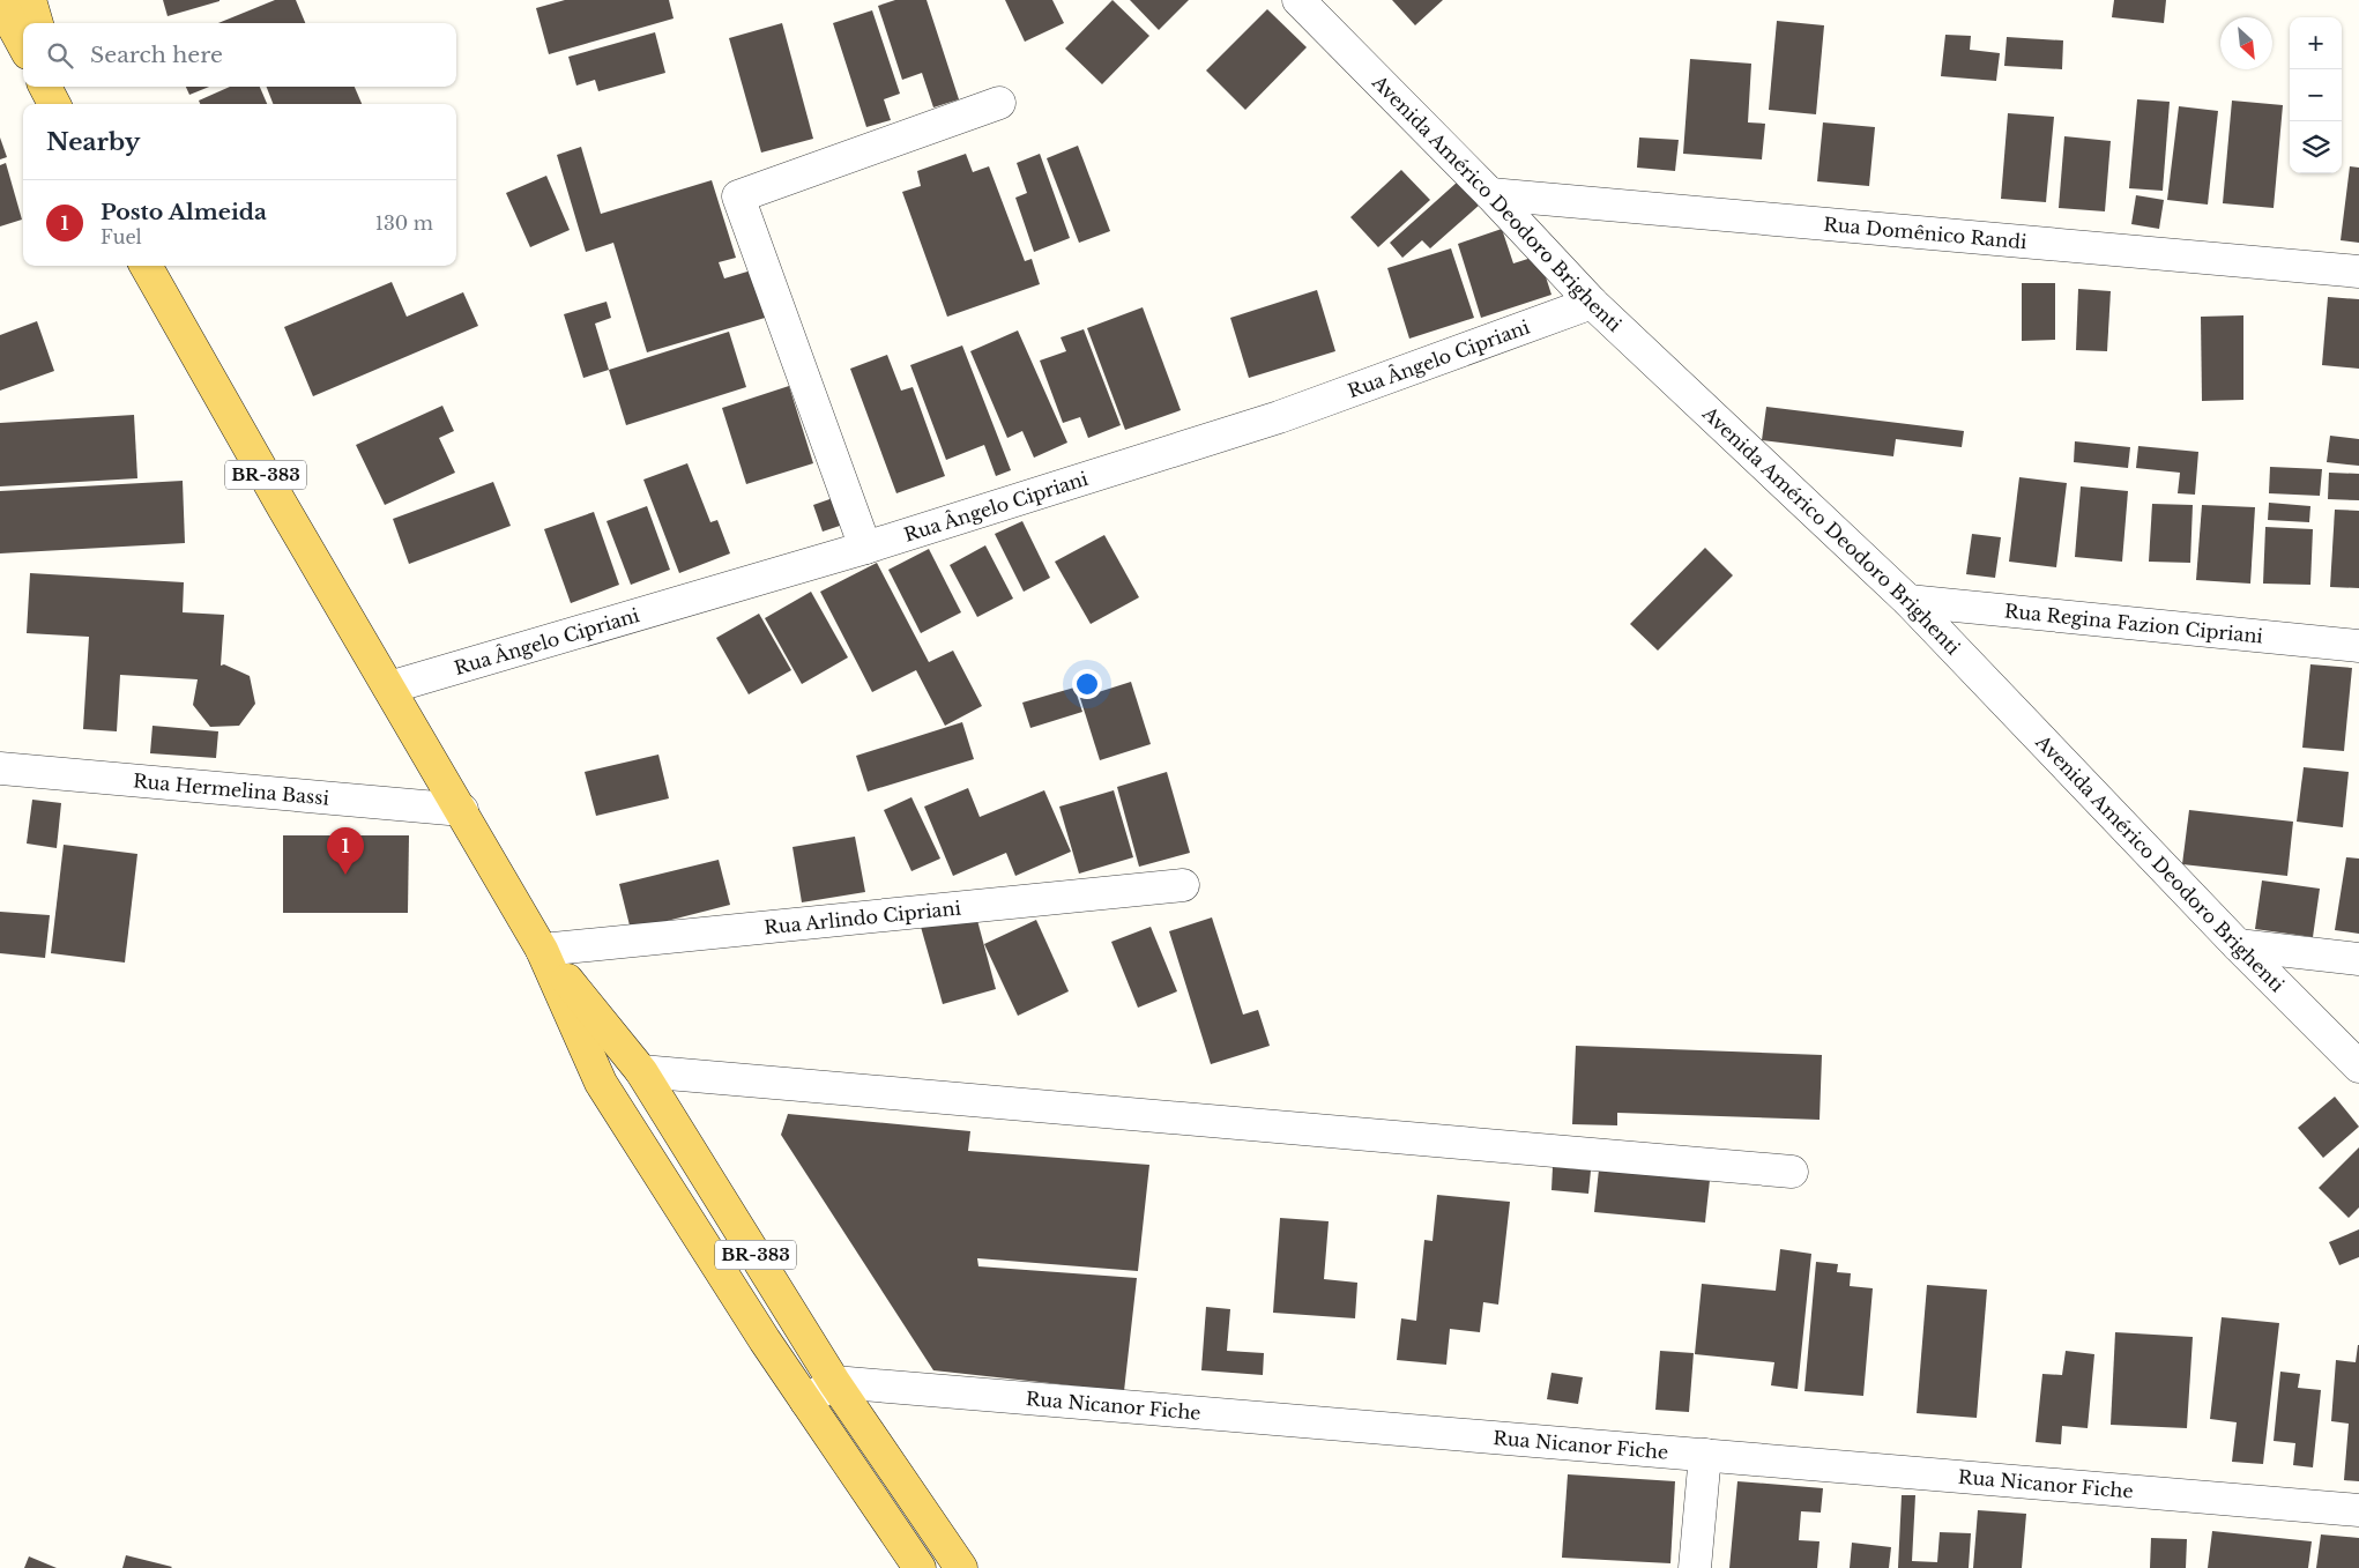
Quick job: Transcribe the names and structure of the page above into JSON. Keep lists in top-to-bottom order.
{
  "streets": {
    "main road": ["BR-383"],
    "street": [
      "Avenida Américo Deodoro Brighenti",
      "Rua Domênico Randi",
      "Rua Ângelo Cipriani",
      "Rua Regina Fazion Cipriani",
      "Rua Hermelina Bassi",
      "Rua Arlindo Cipriani",
      "Rua Nicanor Fiche"
    ]
  },
  "crossings": [
    ["Avenida Américo Deodoro Brighenti", "Rua Domênico Randi"],
    ["Avenida Américo Deodoro Brighenti", "Rua Ângelo Cipriani"],
    ["Avenida Américo Deodoro Brighenti", "Rua Regina Fazion Cipriani"],
    ["Rua Ângelo Cipriani", "BR-383"],
    ["BR-383", "Rua Hermelina Bassi"],
    ["BR-383", "Rua Arlindo Cipriani"],
    ["BR-383", "Rua Nicanor Fiche"]
  ],
  "north": "bottom right",
  "page": {
    "map_buttons": ["+", "−"],
    "search": "Search here",
    "heading": "Nearby",
    "list": [
      {
        "mark": "1",
        "name": "Posto Almeida",
        "note": "Fuel",
        "value": "130 m"
      }
    ],
    "pins": "1"
  }
}
